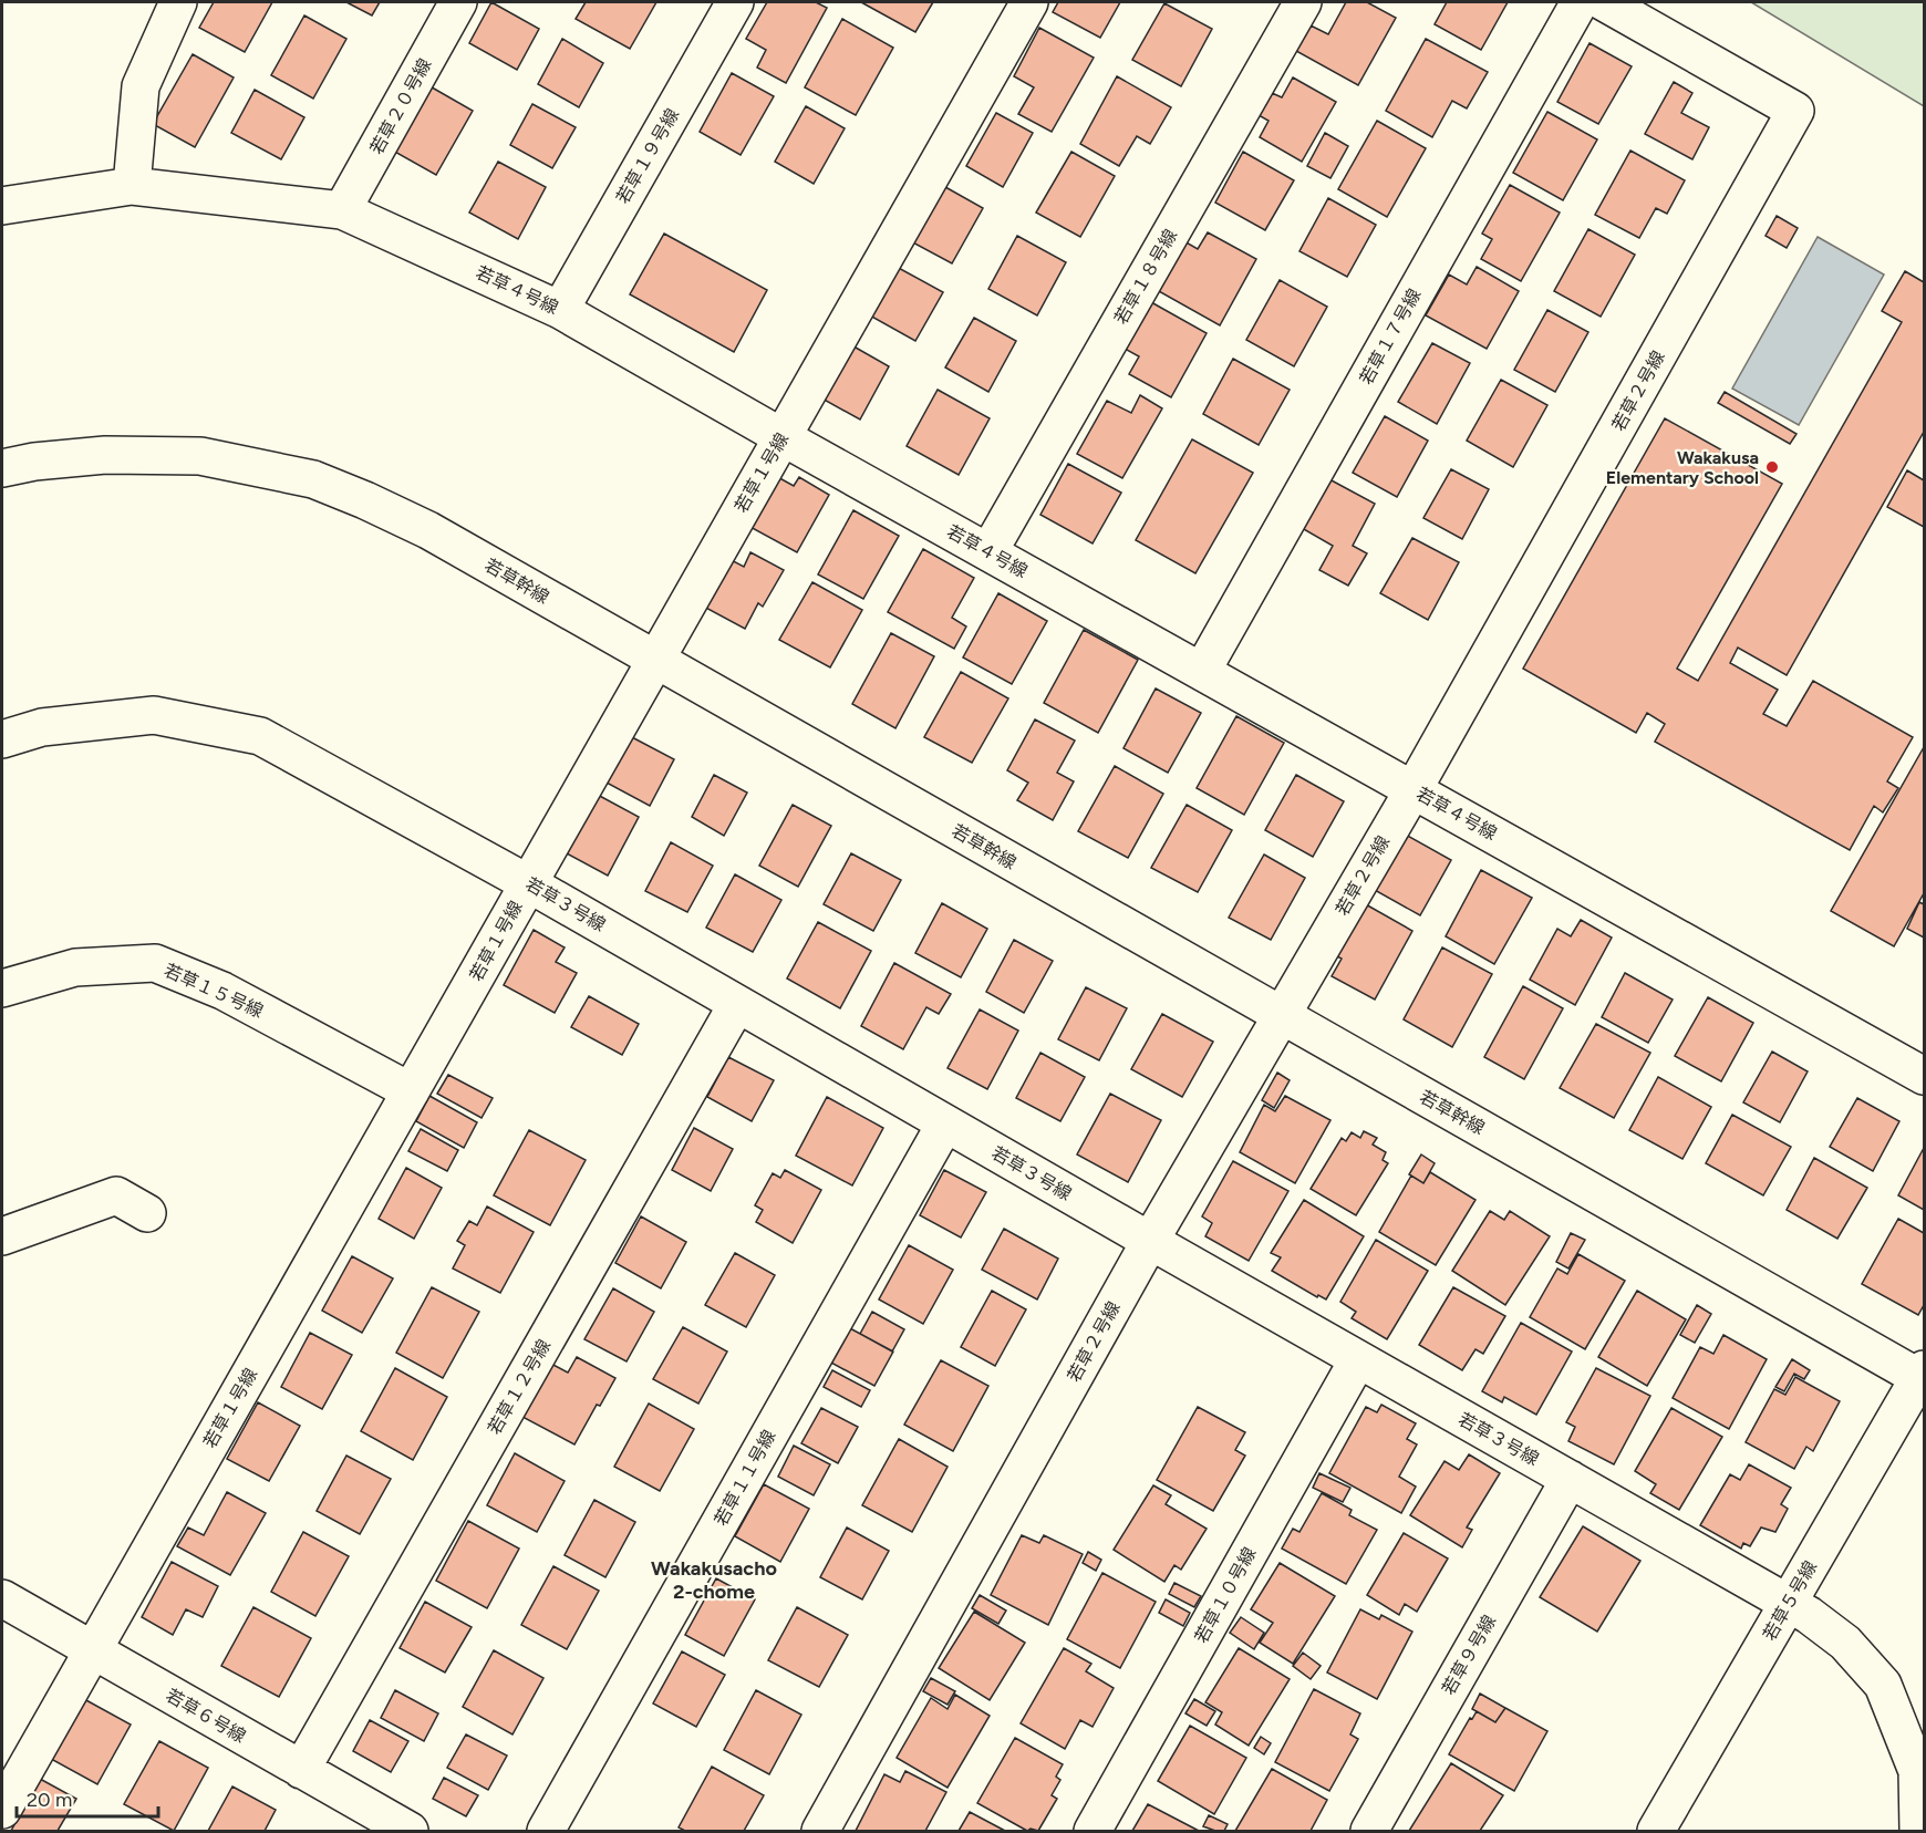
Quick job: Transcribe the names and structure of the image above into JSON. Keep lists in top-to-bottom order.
{
  "streets": {
    "street": [
      "若草２０号線",
      "若草１９号線",
      "若草１８号線",
      "若草４号線",
      "若草１７号線",
      "若草２号線",
      "若草１号線",
      "若草幹線",
      "若草３号線",
      "若草１５号線",
      "若草１２号線",
      "若草１１号線",
      "若草１０号線",
      "若草５号線",
      "若草９号線",
      "若草６号線"
    ]
  },
  "crossings": [
    ["若草２０号線", "若草４号線"],
    ["若草１９号線", "若草４号線"],
    ["若草１８号線", "若草４号線"],
    ["若草４号線", "若草１７号線"],
    ["若草４号線", "若草２号線"],
    ["若草４号線", "若草１号線"],
    ["若草２号線", "若草幹線"],
    ["若草２号線", "若草３号線"],
    ["若草１号線", "若草幹線"],
    ["若草１号線", "若草３号線"],
    ["若草１号線", "若草１５号線"],
    ["若草１号線", "若草６号線"],
    ["若草幹線", "若草５号線"],
    ["若草３号線", "若草１２号線"],
    ["若草３号線", "若草１１号線"],
    ["若草３号線", "若草１０号線"],
    ["若草３号線", "若草５号線"],
    ["若草３号線", "若草９号線"],
    ["若草１２号線", "若草６号線"]
  ],
  "districts": ["Wakakusacho 2-chome"],
  "places": ["Wakakusa Elementary School"],
  "scale_bar": "20 m"
}
